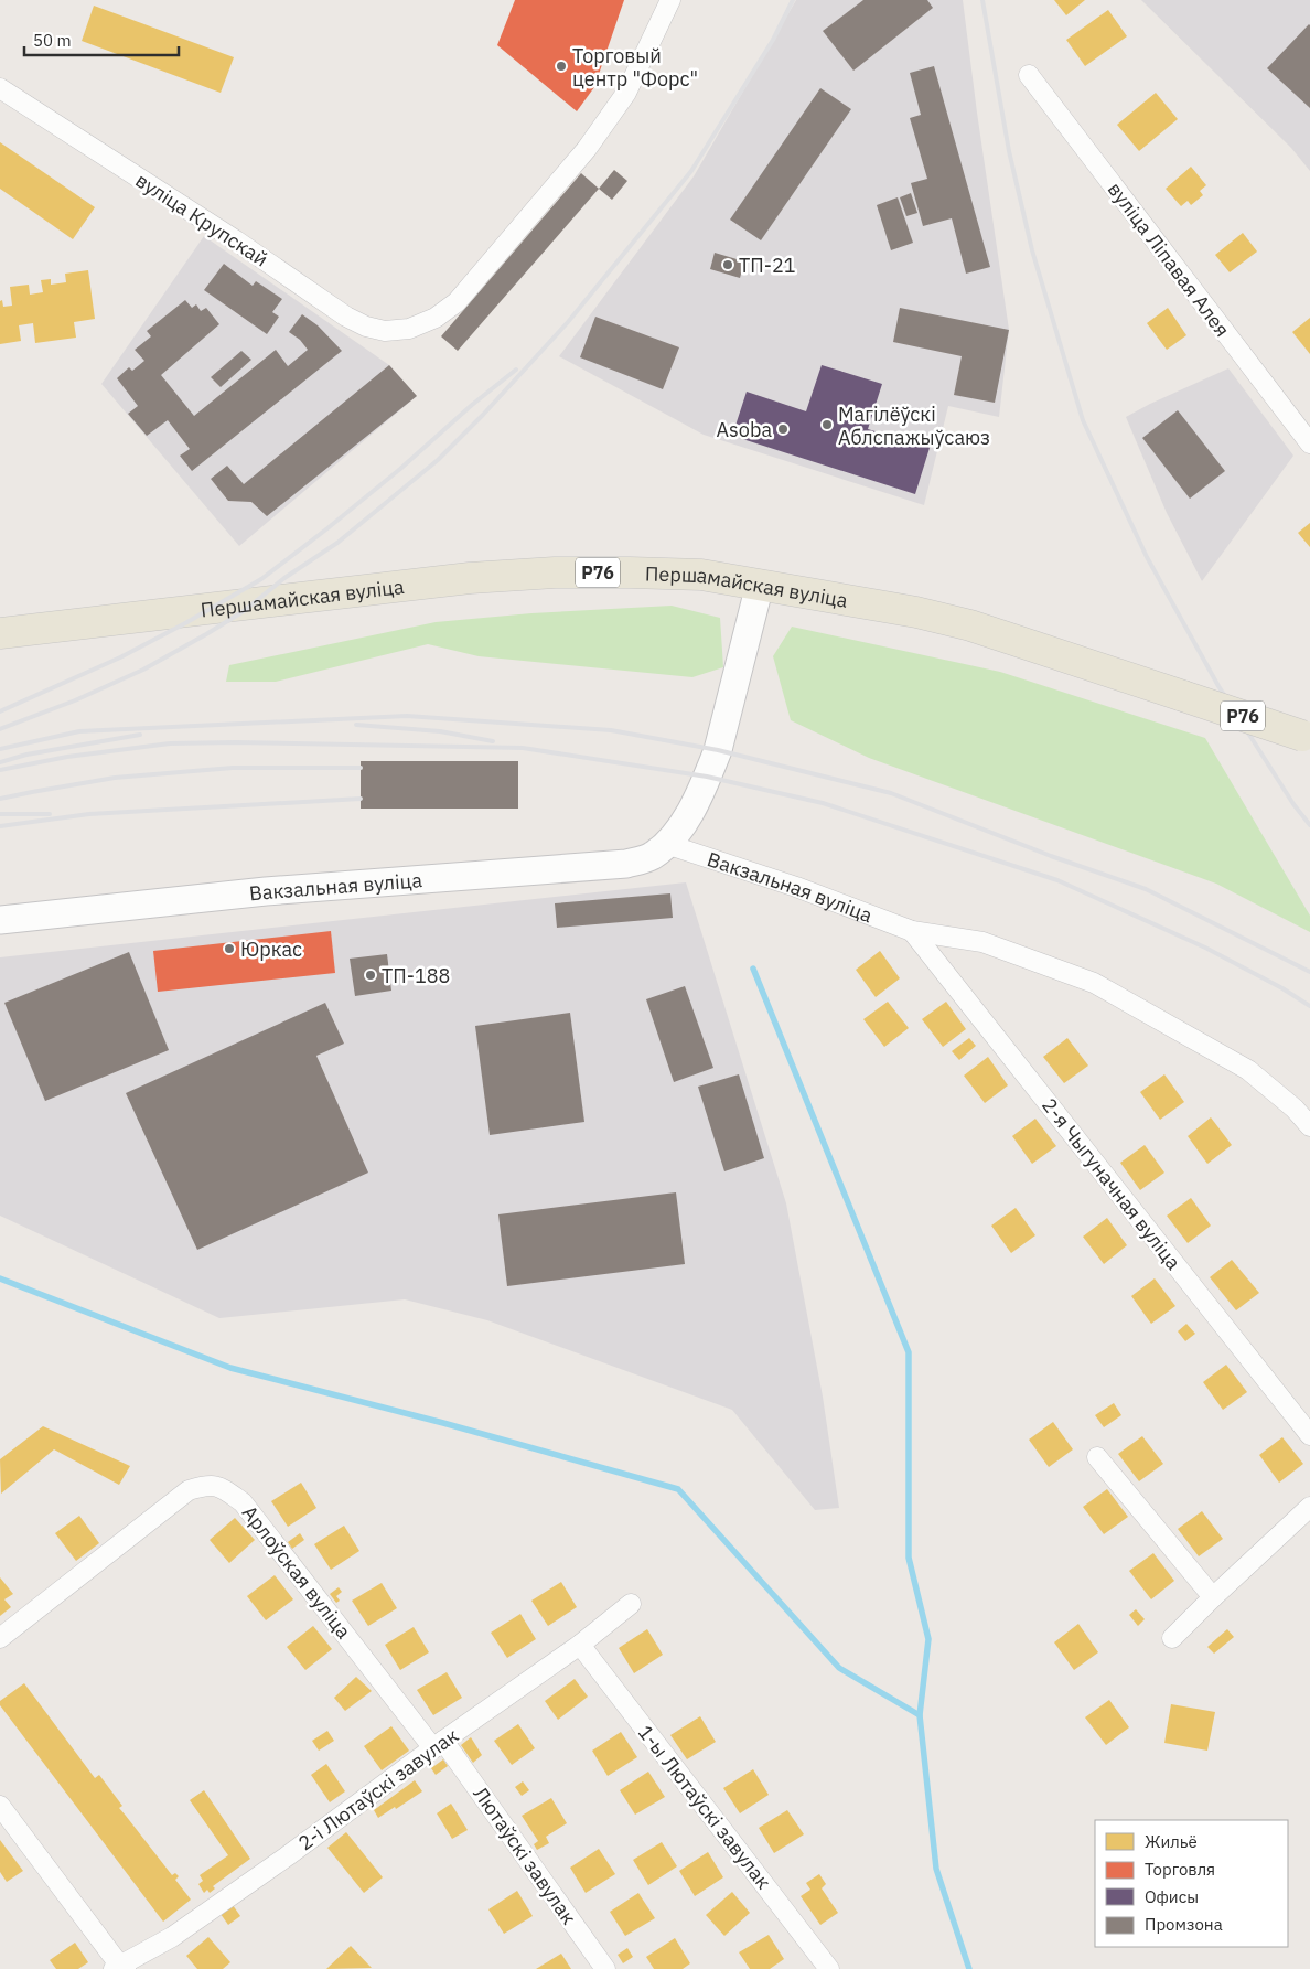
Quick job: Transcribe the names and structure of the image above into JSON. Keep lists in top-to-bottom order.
{
  "streets": {
    "main road": ["Р76", "Першамайская вуліца", "Вакзальная вуліца"],
    "street": [
      "вуліца Крупскай",
      "вуліца Ліпавая Алея",
      "2-я Чыгуначная вуліца",
      "Арлоўская вуліца",
      "2-і Лютаўскі завулак",
      "1-ы Лютаўскі завулак",
      "Лютаўскі завулак"
    ]
  },
  "crossings": [
    ["Першамайская вуліца", "Вакзальная вуліца"],
    ["Вакзальная вуліца", "2-я Чыгуначная вуліца"],
    ["Арлоўская вуліца", "2-і Лютаўскі завулак"],
    ["Арлоўская вуліца", "Лютаўскі завулак"],
    ["2-і Лютаўскі завулак", "1-ы Лютаўскі завулак"],
    ["2-і Лютаўскі завулак", "Лютаўскі завулак"]
  ],
  "places": [
    "Торговый центр \"Форс\"",
    "ТП-21",
    "Магілёўскі Аблспажыўсаюз",
    "Asoba",
    "Юркас",
    "ТП-188"
  ],
  "legend": [
    "Жильё",
    "Торговля",
    "Офисы",
    "Промзона"
  ],
  "scale_bar": "50 m"
}
